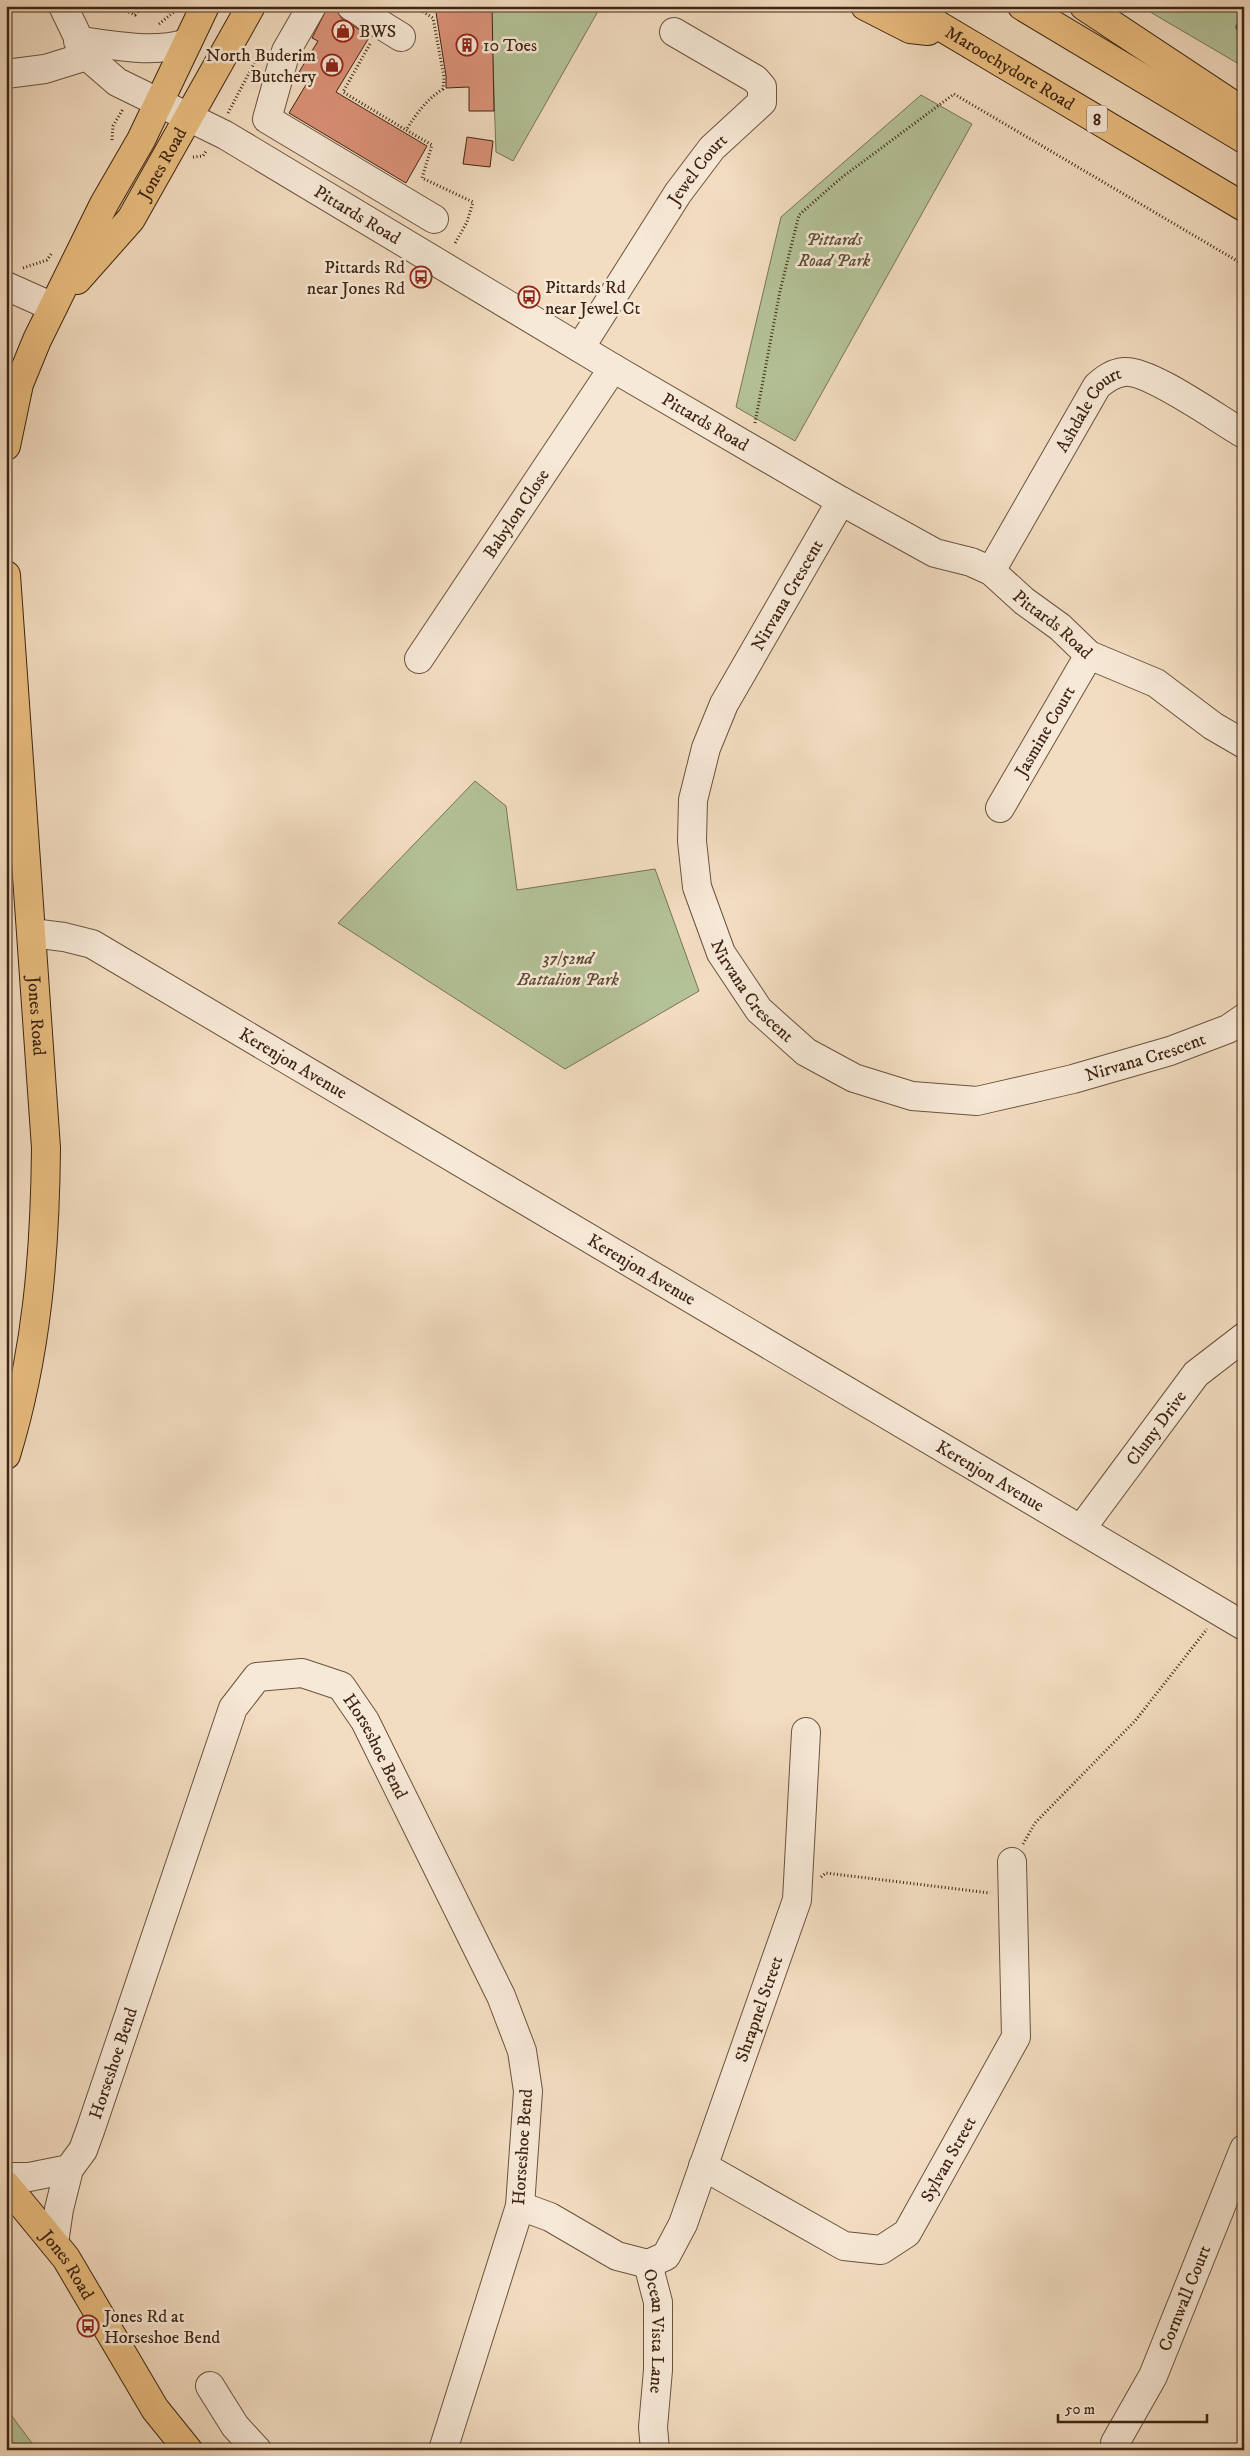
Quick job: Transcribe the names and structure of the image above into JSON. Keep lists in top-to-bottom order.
{
  "streets": {
    "main road": ["Maroochydore Road", "8", "Jones Road"],
    "street": [
      "Jewel Court",
      "Pittards Road",
      "Ashdale Court",
      "Babylon Close",
      "Nirvana Crescent",
      "Jasmine Court",
      "Kerenjon Avenue",
      "Cluny Drive",
      "Horseshoe Bend",
      "Shrapnel Street",
      "Sylvan Street",
      "Cornwall Court",
      "Ocean Vista Lane"
    ]
  },
  "crossings": [
    ["Jones Road", "Pittards Road"],
    ["Jones Road", "Kerenjon Avenue"],
    ["Jewel Court", "Pittards Road"],
    ["Pittards Road", "Ashdale Court"],
    ["Pittards Road", "Babylon Close"],
    ["Pittards Road", "Nirvana Crescent"],
    ["Pittards Road", "Jasmine Court"],
    ["Kerenjon Avenue", "Cluny Drive"],
    ["Horseshoe Bend", "Ocean Vista Lane"],
    ["Shrapnel Street", "Sylvan Street"],
    ["Shrapnel Street", "Ocean Vista Lane"]
  ],
  "parks": ["Pittards Road Park", "37/52nd Battalion Park"],
  "places": {
    "shop": ["BWS", "North Buderim Butchery"],
    "building": ["10 Toes"],
    "bus stop": ["Pittards Rd near Jones Rd", "Pittards Rd near Jewel Ct", "Jones Rd at Horseshoe Bend"]
  },
  "scale_bar": "50 m"
}
